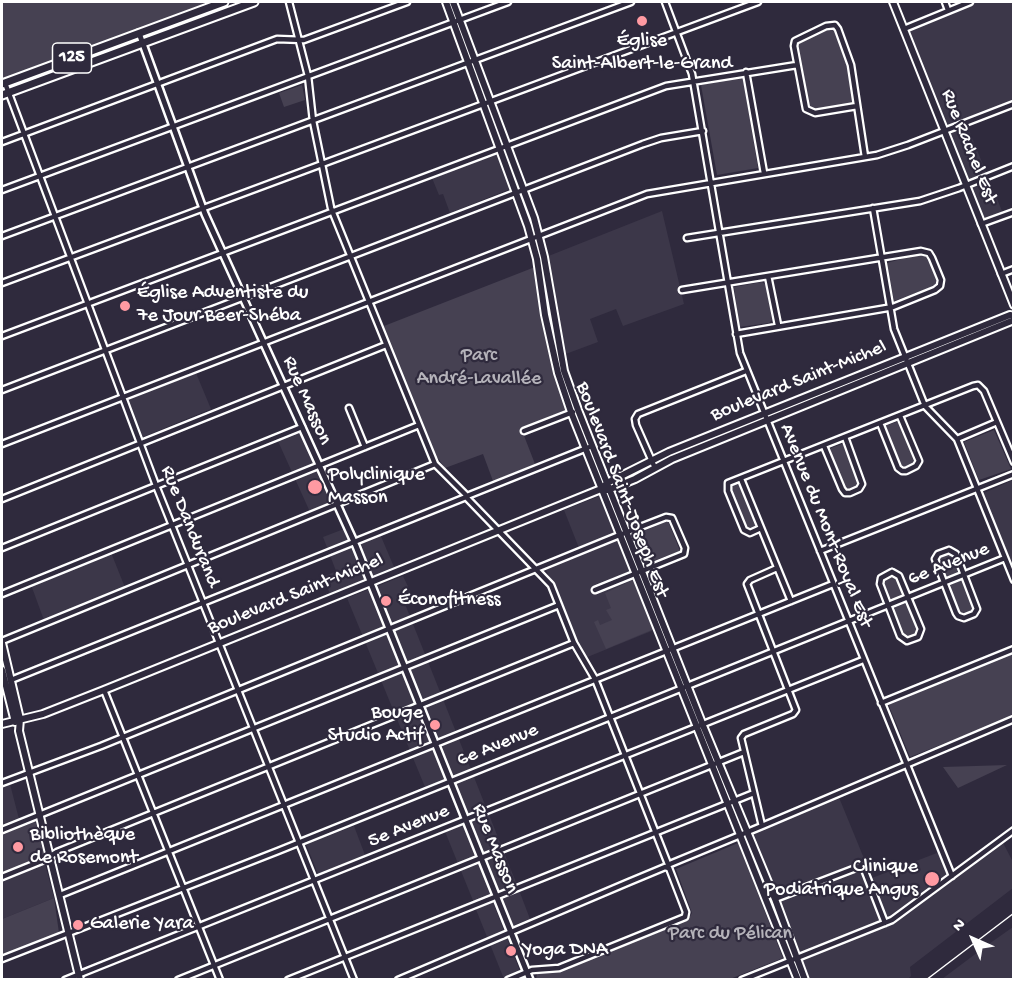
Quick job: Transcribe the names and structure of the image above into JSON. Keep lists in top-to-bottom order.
{
  "streets": {
    "main road": [
      "125",
      "Rue Rachel Est",
      "Boulevard Saint-Michel",
      "Boulevard Saint-Joseph Est"
    ],
    "street": [
      "Rue Masson",
      "Avenue du Mont-Royal Est",
      "Rue Dandurand",
      "6e Avenue",
      "5e Avenue"
    ]
  },
  "crossings": [
    ["125", "Rue Masson"],
    ["125", "Rue Dandurand"],
    ["Boulevard Saint-Michel", "Rue Masson"],
    ["Boulevard Saint-Michel", "Boulevard Saint-Joseph Est"],
    ["Boulevard Saint-Michel", "Avenue du Mont-Royal Est"],
    ["Boulevard Saint-Michel", "Rue Dandurand"],
    ["Rue Masson", "6e Avenue"],
    ["Rue Masson", "5e Avenue"],
    ["Boulevard Saint-Joseph Est", "6e Avenue"],
    ["Boulevard Saint-Joseph Est", "5e Avenue"],
    ["Avenue du Mont-Royal Est", "6e Avenue"],
    ["Avenue du Mont-Royal Est", "5e Avenue"],
    ["Rue Dandurand", "6e Avenue"],
    ["Rue Dandurand", "5e Avenue"]
  ],
  "parks": ["Parc André-Lavallée", "Parc du Pélican"],
  "places": [
    "Église Saint-Albert-le-Grand",
    "Église Adventiste du 7e Jour Beer-Shéba",
    "Polyclinique Masson",
    "Éconofitness",
    "Bouge Studio Actif",
    "Bibliothèque de Rosemont",
    "Clinique Podiatrique Angus",
    "Galerie Yara",
    "Yoga DNA"
  ],
  "north": "top left"
}
